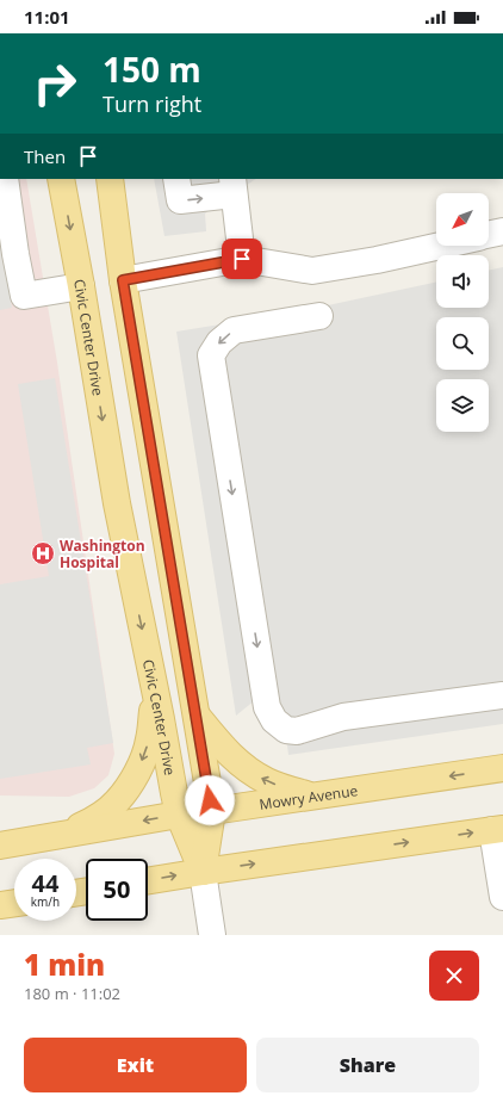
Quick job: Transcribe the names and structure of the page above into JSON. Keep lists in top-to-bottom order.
{
  "streets": {
    "main road": ["Civic Center Drive", "Mowry Avenue"]
  },
  "crossings": [
    ["Civic Center Drive", "Mowry Avenue"]
  ],
  "places": {
    "hospital": ["Washington Hospital"]
  },
  "north": "bottom left",
  "page": {
    "status": "11:01",
    "turn": ["150 m", "Turn right"],
    "then": "Then",
    "speed": "44 km/h",
    "limit": "50",
    "heading": ["1 min", "180 m · 11:02"],
    "buttons": ["Exit", "Share"]
  }
}
